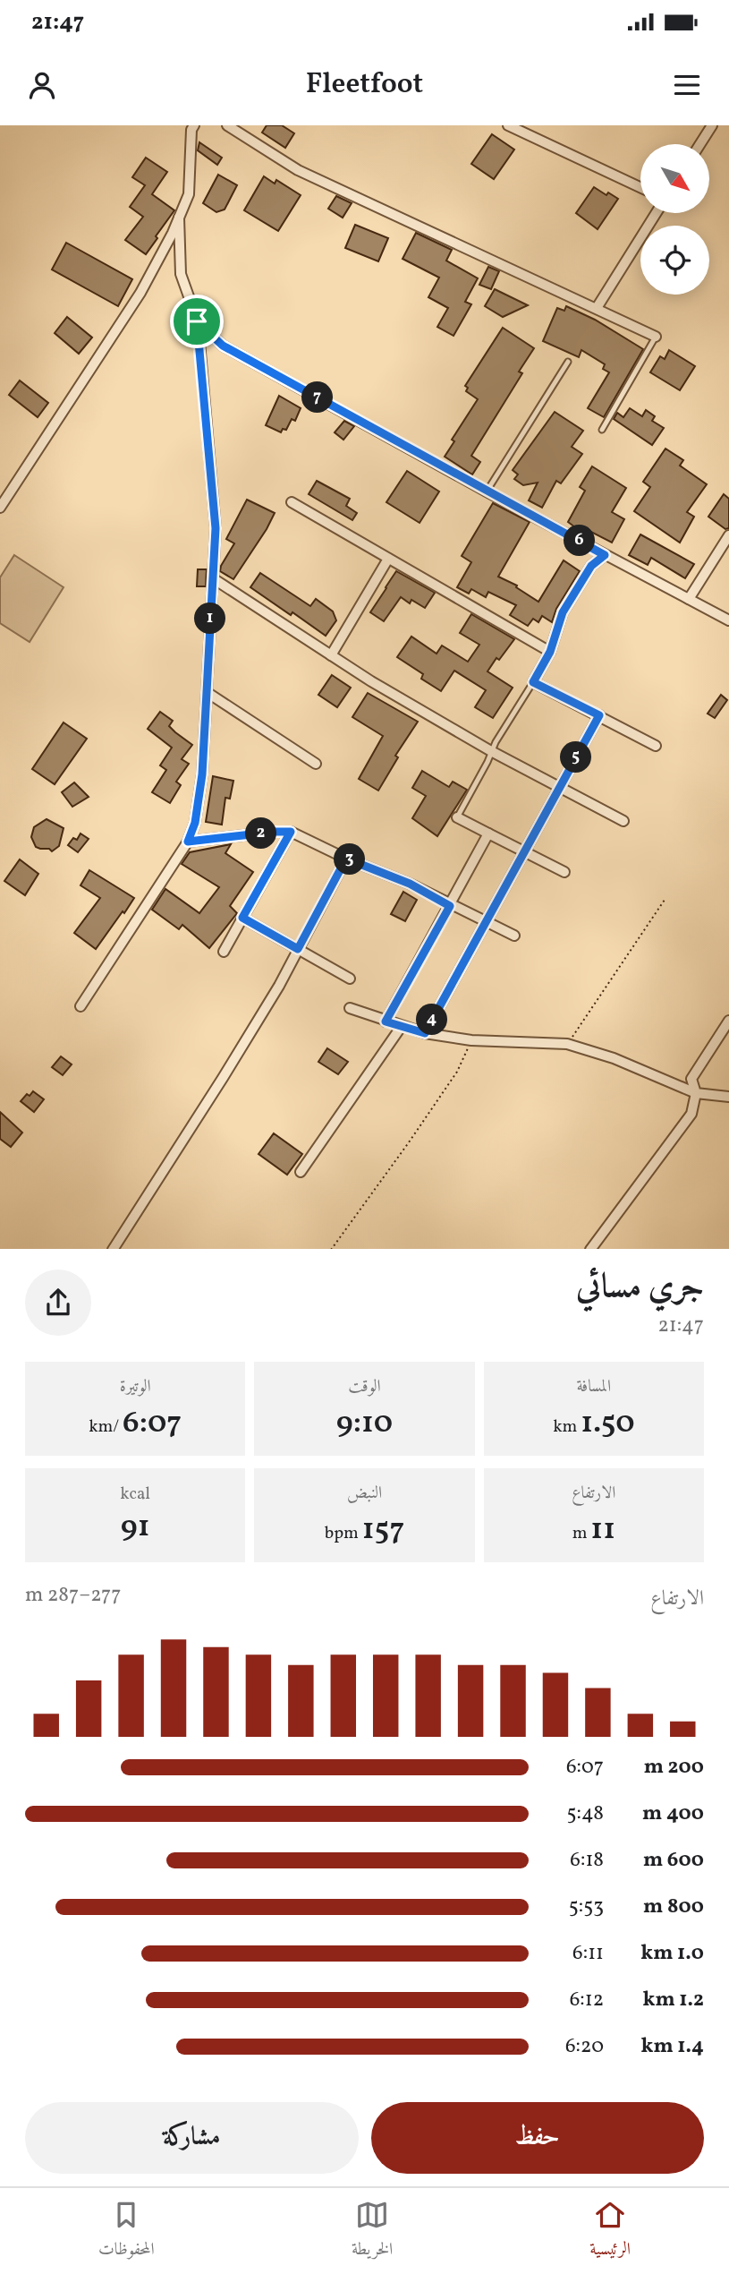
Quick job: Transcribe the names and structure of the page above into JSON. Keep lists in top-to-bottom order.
{
  "north": "bottom right",
  "page": {
    "status": "21:47",
    "header": "Fleetfoot",
    "pins": [
      "7",
      "6",
      "1",
      "5",
      "2",
      "3",
      "4"
    ],
    "heading": ["جري مسائي", "21:47"],
    "stats": [
      ["المسافة", "1.50 km"],
      ["الوقت", "9:10"],
      ["الوتيرة", "6:07 /km"],
      ["الارتفاع", "11 m"],
      ["النبض", "157 bpm"],
      ["kcal", "91"]
    ],
    "chart": ["الارتفاع", "277–287 m"],
    "list": [
      {
        "name": "200 m",
        "note": "6:07"
      },
      {
        "name": "400 m",
        "note": "5:48"
      },
      {
        "name": "600 m",
        "note": "6:18"
      },
      {
        "name": "800 m",
        "note": "5:53"
      },
      {
        "name": "1.0 km",
        "note": "6:11"
      },
      {
        "name": "1.2 km",
        "note": "6:12"
      },
      {
        "name": "1.4 km",
        "note": "6:20"
      }
    ],
    "buttons": ["حفظ", "مشاركة"],
    "tabs": ["الرئيسية", "الخريطة", "المحفوظات"]
  }
}
